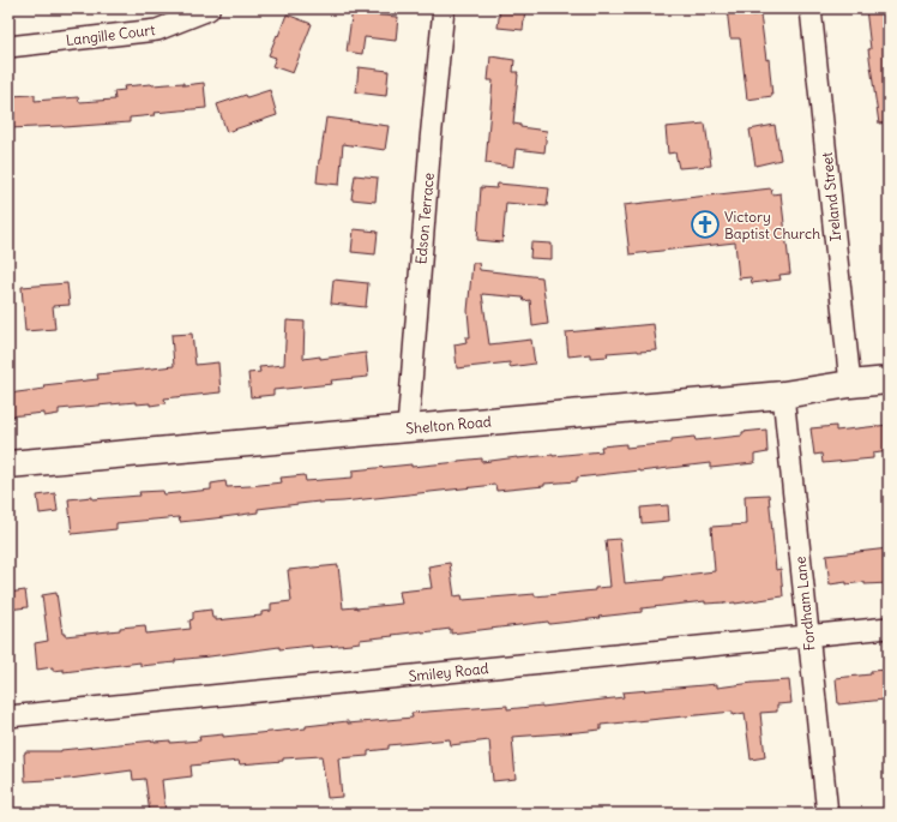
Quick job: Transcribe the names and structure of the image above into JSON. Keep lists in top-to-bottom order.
{
  "streets": {
    "street": [
      "Langille Court",
      "Ireland Street",
      "Edson Terrace",
      "Shelton Road",
      "Fordham Lane",
      "Smiley Road"
    ]
  },
  "crossings": [
    ["Ireland Street", "Shelton Road"],
    ["Edson Terrace", "Shelton Road"],
    ["Shelton Road", "Fordham Lane"],
    ["Fordham Lane", "Smiley Road"]
  ],
  "places": {
    "church": ["Victory Baptist Church"]
  }
}
